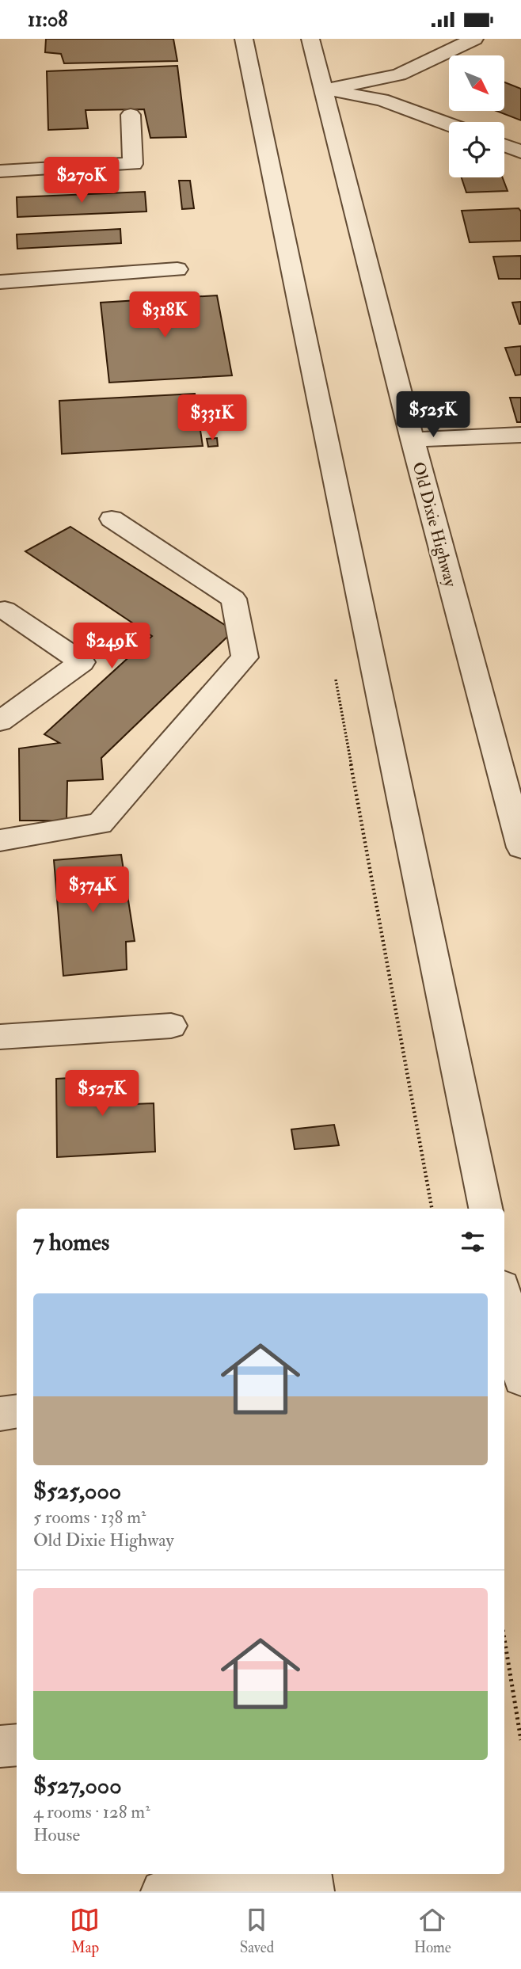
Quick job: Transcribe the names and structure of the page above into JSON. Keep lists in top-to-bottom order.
{
  "streets": {
    "street": ["Old Dixie Highway"]
  },
  "north": "bottom right",
  "page": {
    "status": "11:08",
    "price": [
      "$270K",
      "$318K",
      "$525K",
      "$331K",
      "$249K",
      "$374K",
      "$527K"
    ],
    "heading": "7 homes",
    "list": [
      {
        "name": "$525,000",
        "note": "5 rooms · 138 m² · Old Dixie Highway"
      },
      {
        "name": "$527,000",
        "note": "4 rooms · 128 m² · House"
      }
    ],
    "tabs": ["Map", "Saved", "Home"]
  }
}
